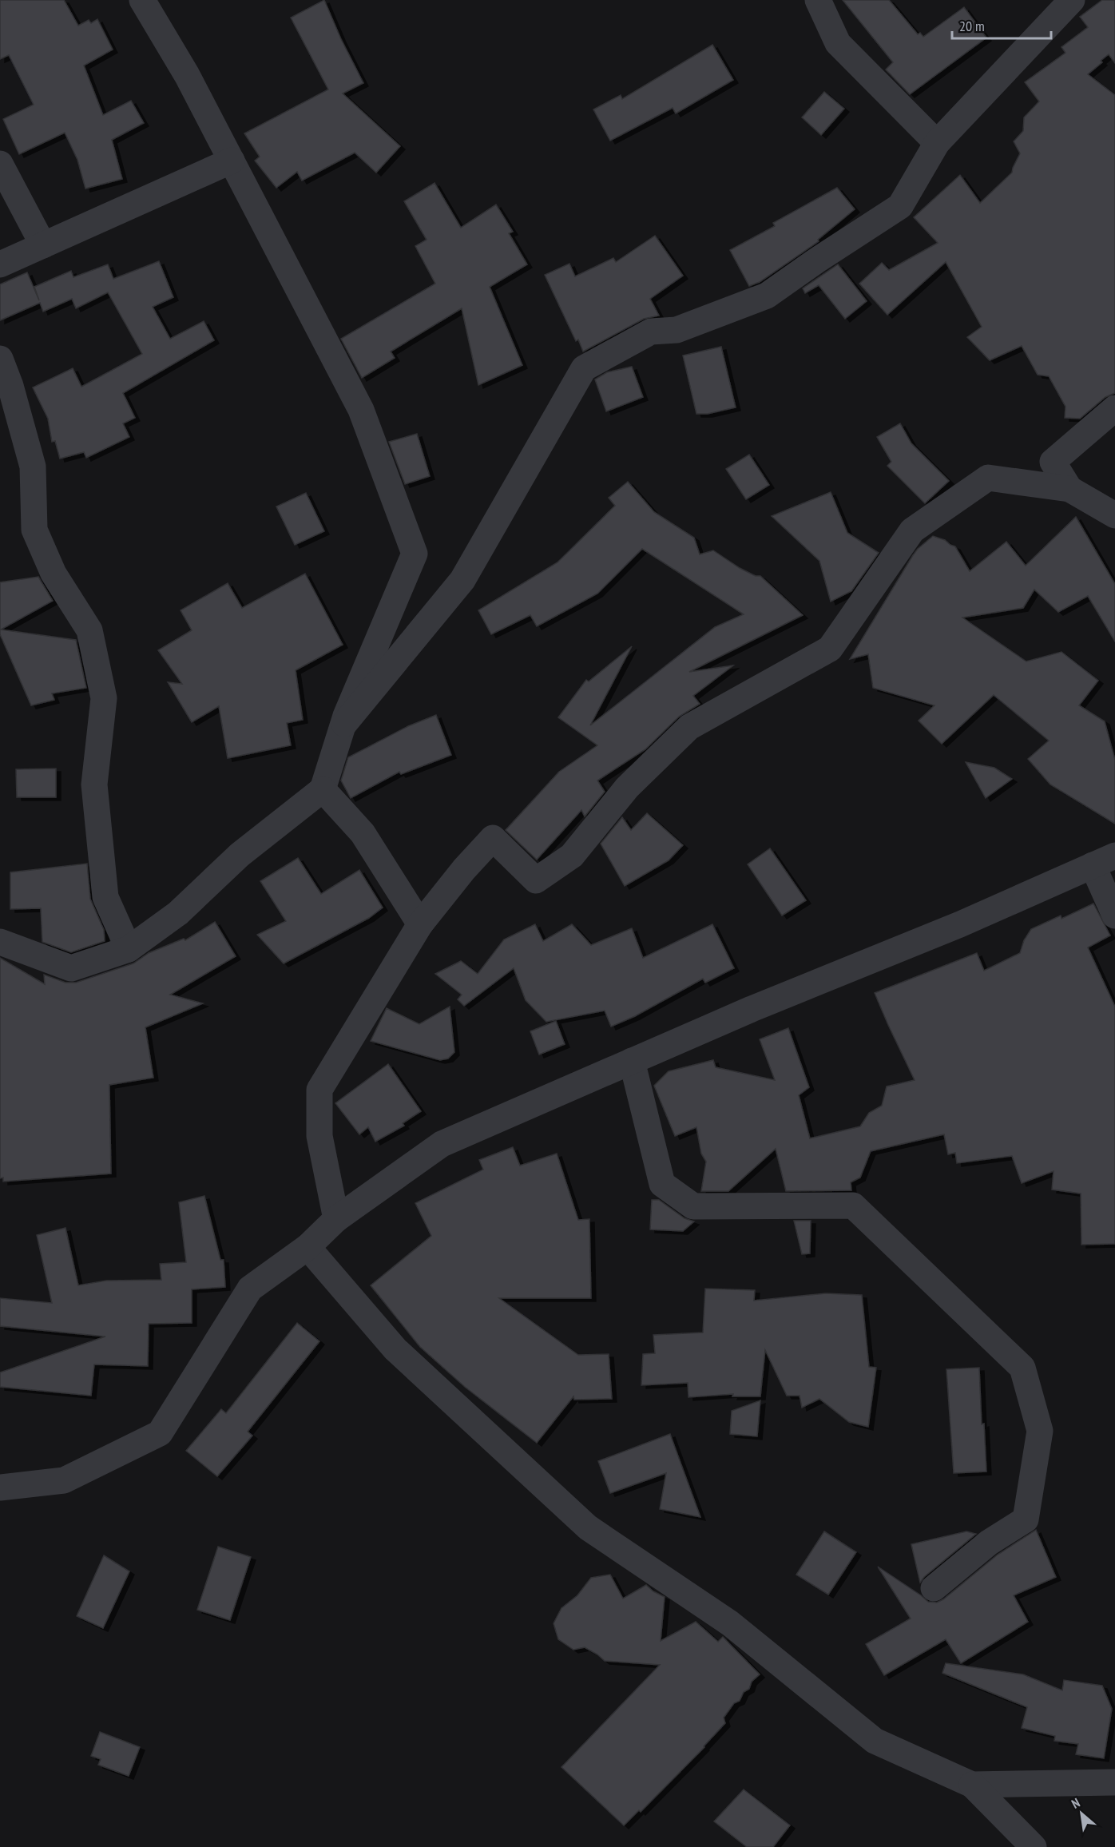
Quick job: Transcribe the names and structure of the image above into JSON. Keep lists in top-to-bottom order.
{
  "scale_bar": "20 m",
  "north": "top left"
}
